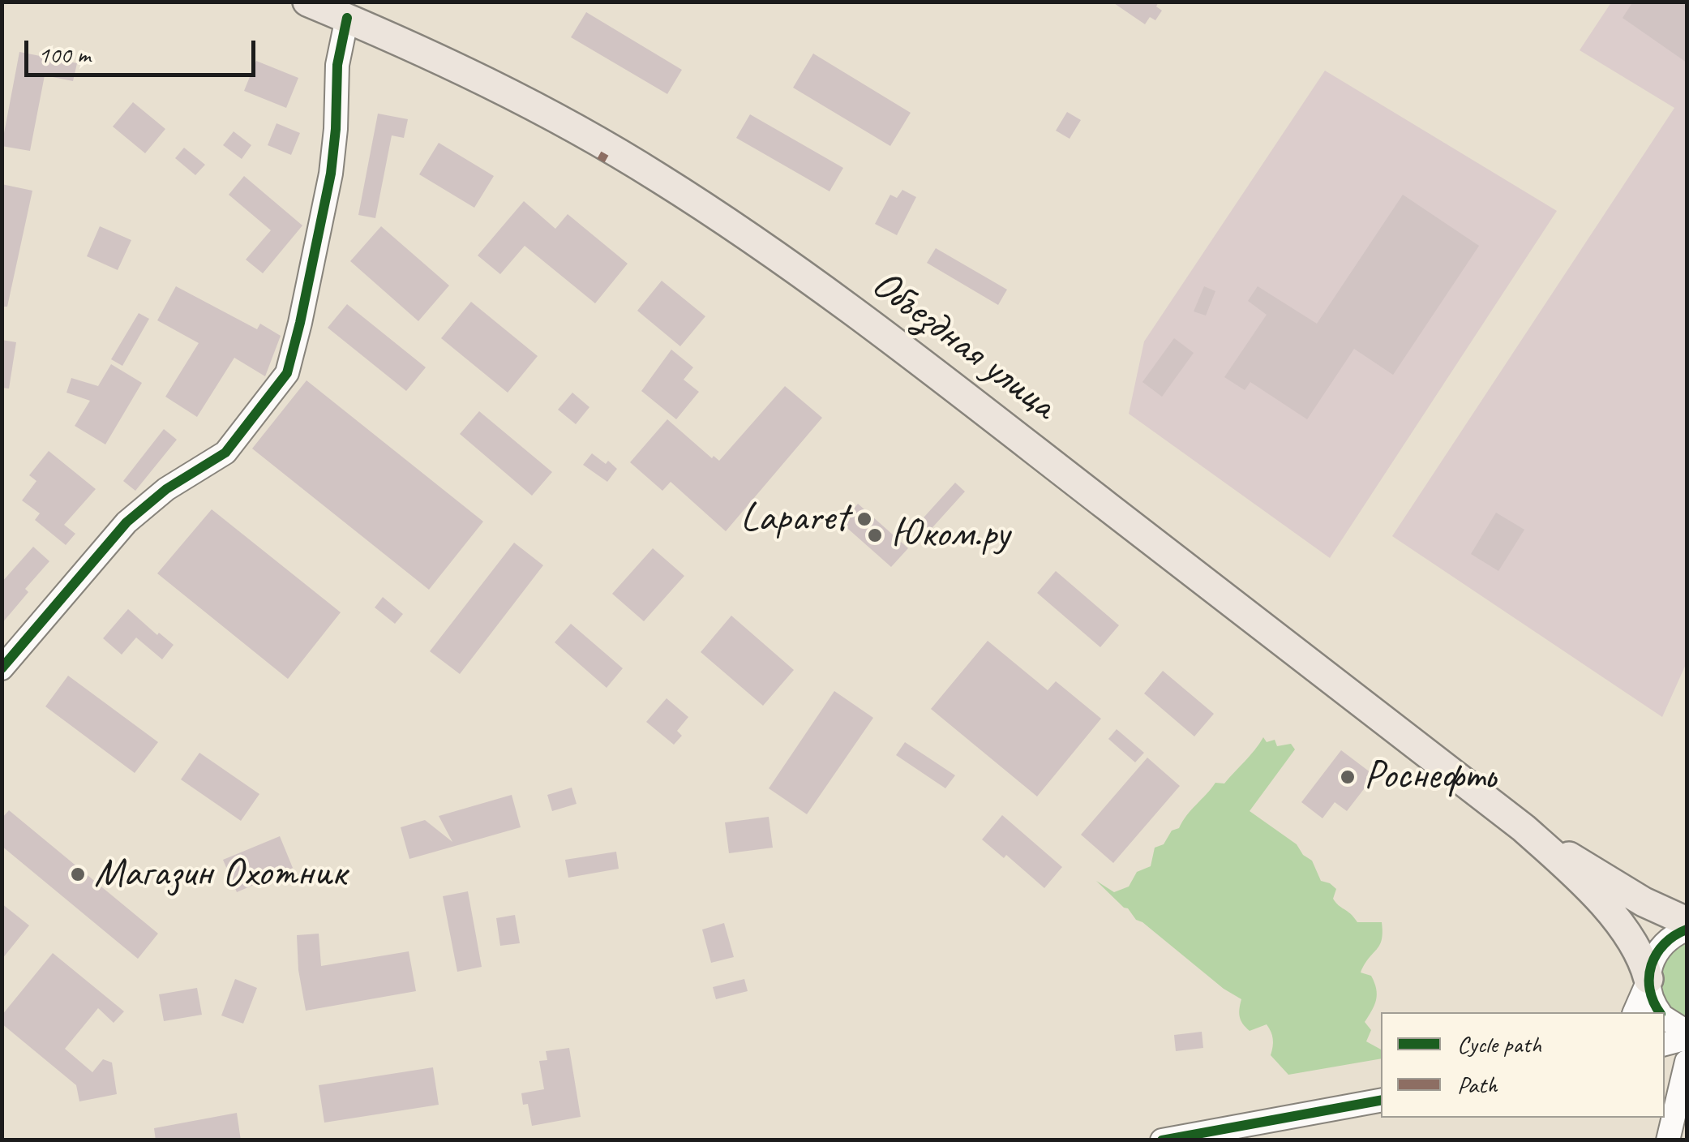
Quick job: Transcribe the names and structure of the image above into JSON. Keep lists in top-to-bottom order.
{
  "streets": {
    "main road": ["Объездная улица"]
  },
  "places": [
    "Laparet",
    "Юком.ру",
    "Роснефть",
    "Магазин Охотник"
  ],
  "legend": ["Cycle path", "Path"],
  "scale_bar": "100 m"
}
